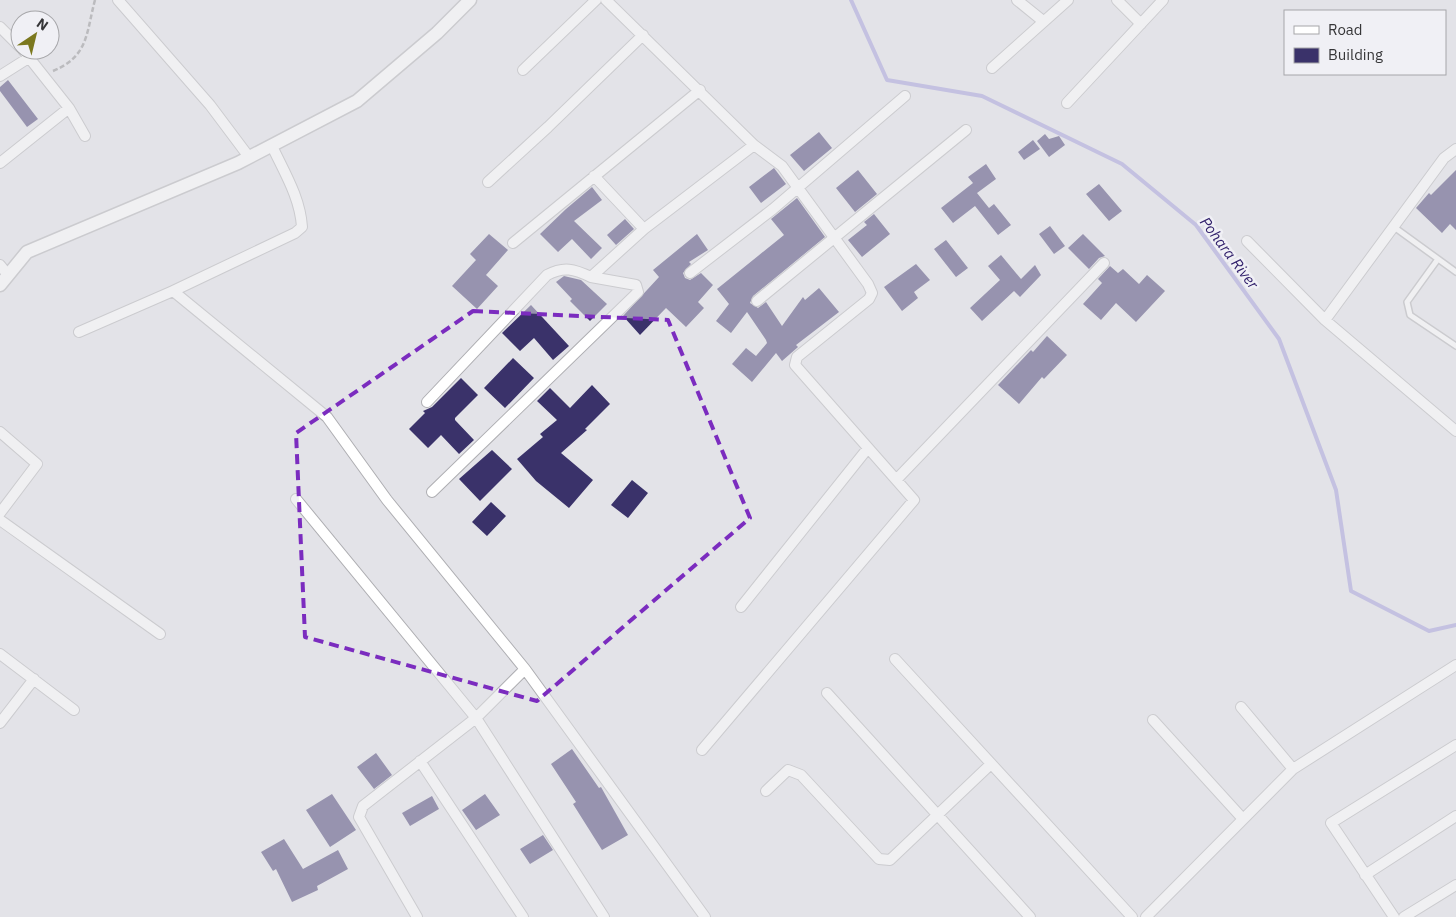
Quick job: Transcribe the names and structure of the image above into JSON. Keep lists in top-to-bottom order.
{
  "water": ["Pohara River"],
  "legend": ["Road", "Building"],
  "north": "top right"
}
